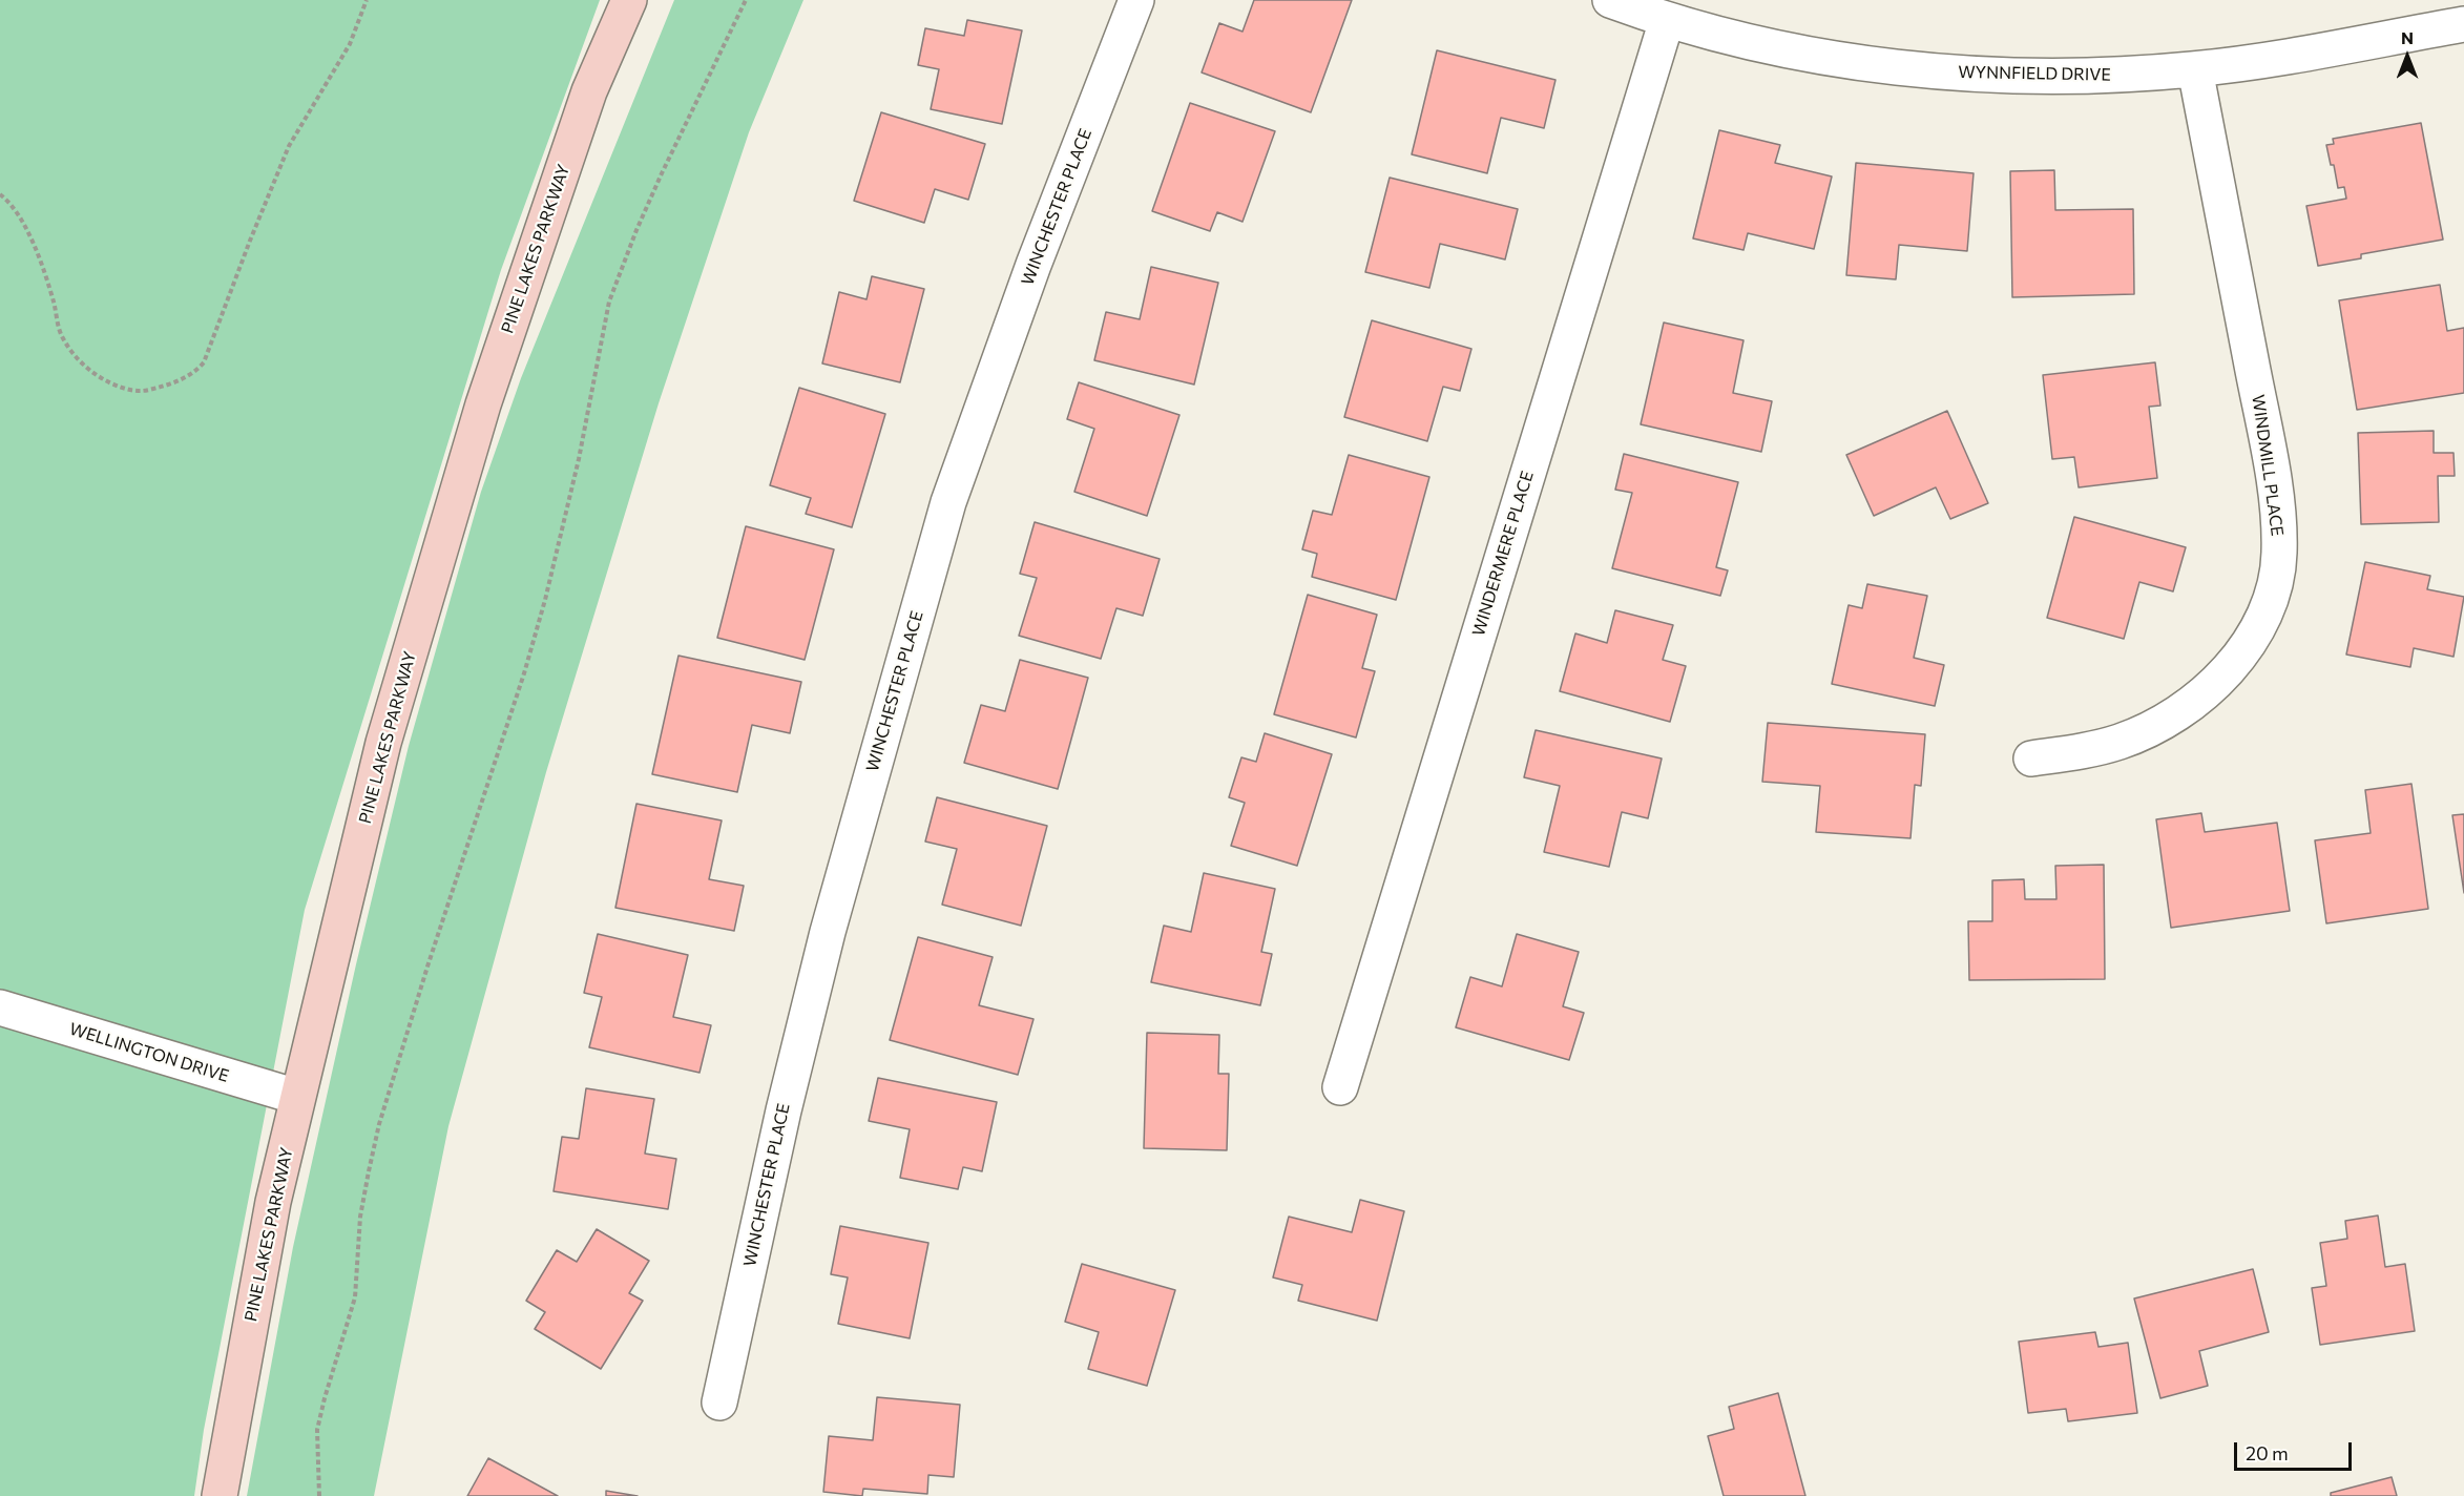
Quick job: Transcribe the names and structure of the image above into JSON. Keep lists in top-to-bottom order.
{
  "streets": {
    "street": [
      "WYNNFIELD DRIVE",
      "WINCHESTER PLACE",
      "PINE LAKES PARKWAY",
      "WINDMILL PLACE",
      "WINDERMERE PLACE",
      "WELLINGTON DRIVE"
    ]
  },
  "crossings": [
    ["WYNNFIELD DRIVE", "WINDMILL PLACE"],
    ["WYNNFIELD DRIVE", "WINDERMERE PLACE"],
    ["PINE LAKES PARKWAY", "WELLINGTON DRIVE"]
  ],
  "scale_bar": "20 m",
  "north": "top"
}
